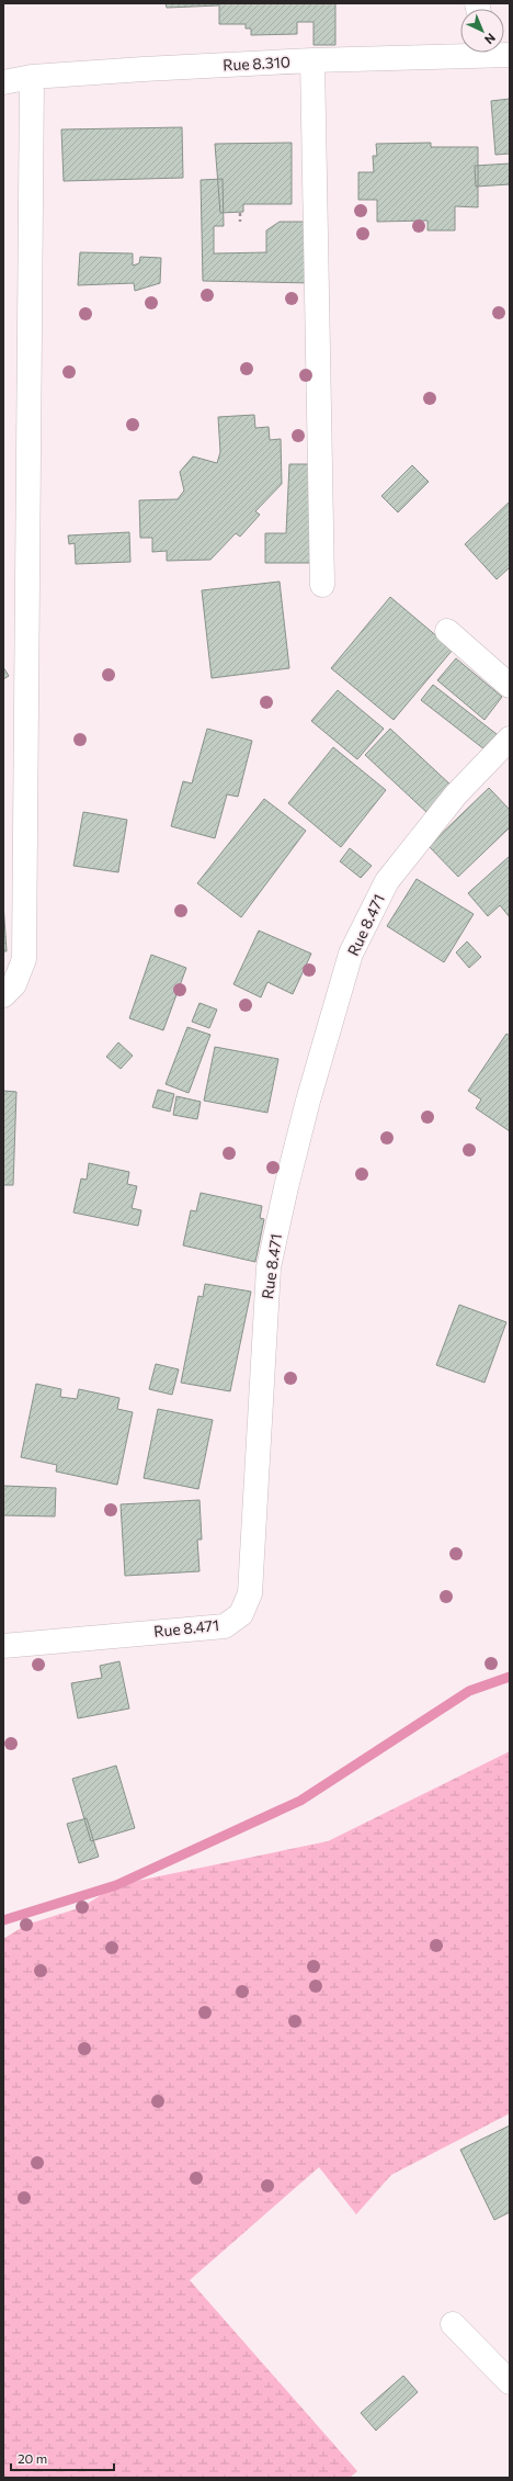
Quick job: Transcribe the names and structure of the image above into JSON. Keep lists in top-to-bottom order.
{
  "streets": {
    "street": ["Rue 8.310", "Rue 8.471"]
  },
  "scale_bar": "20 m",
  "north": "bottom right"
}
